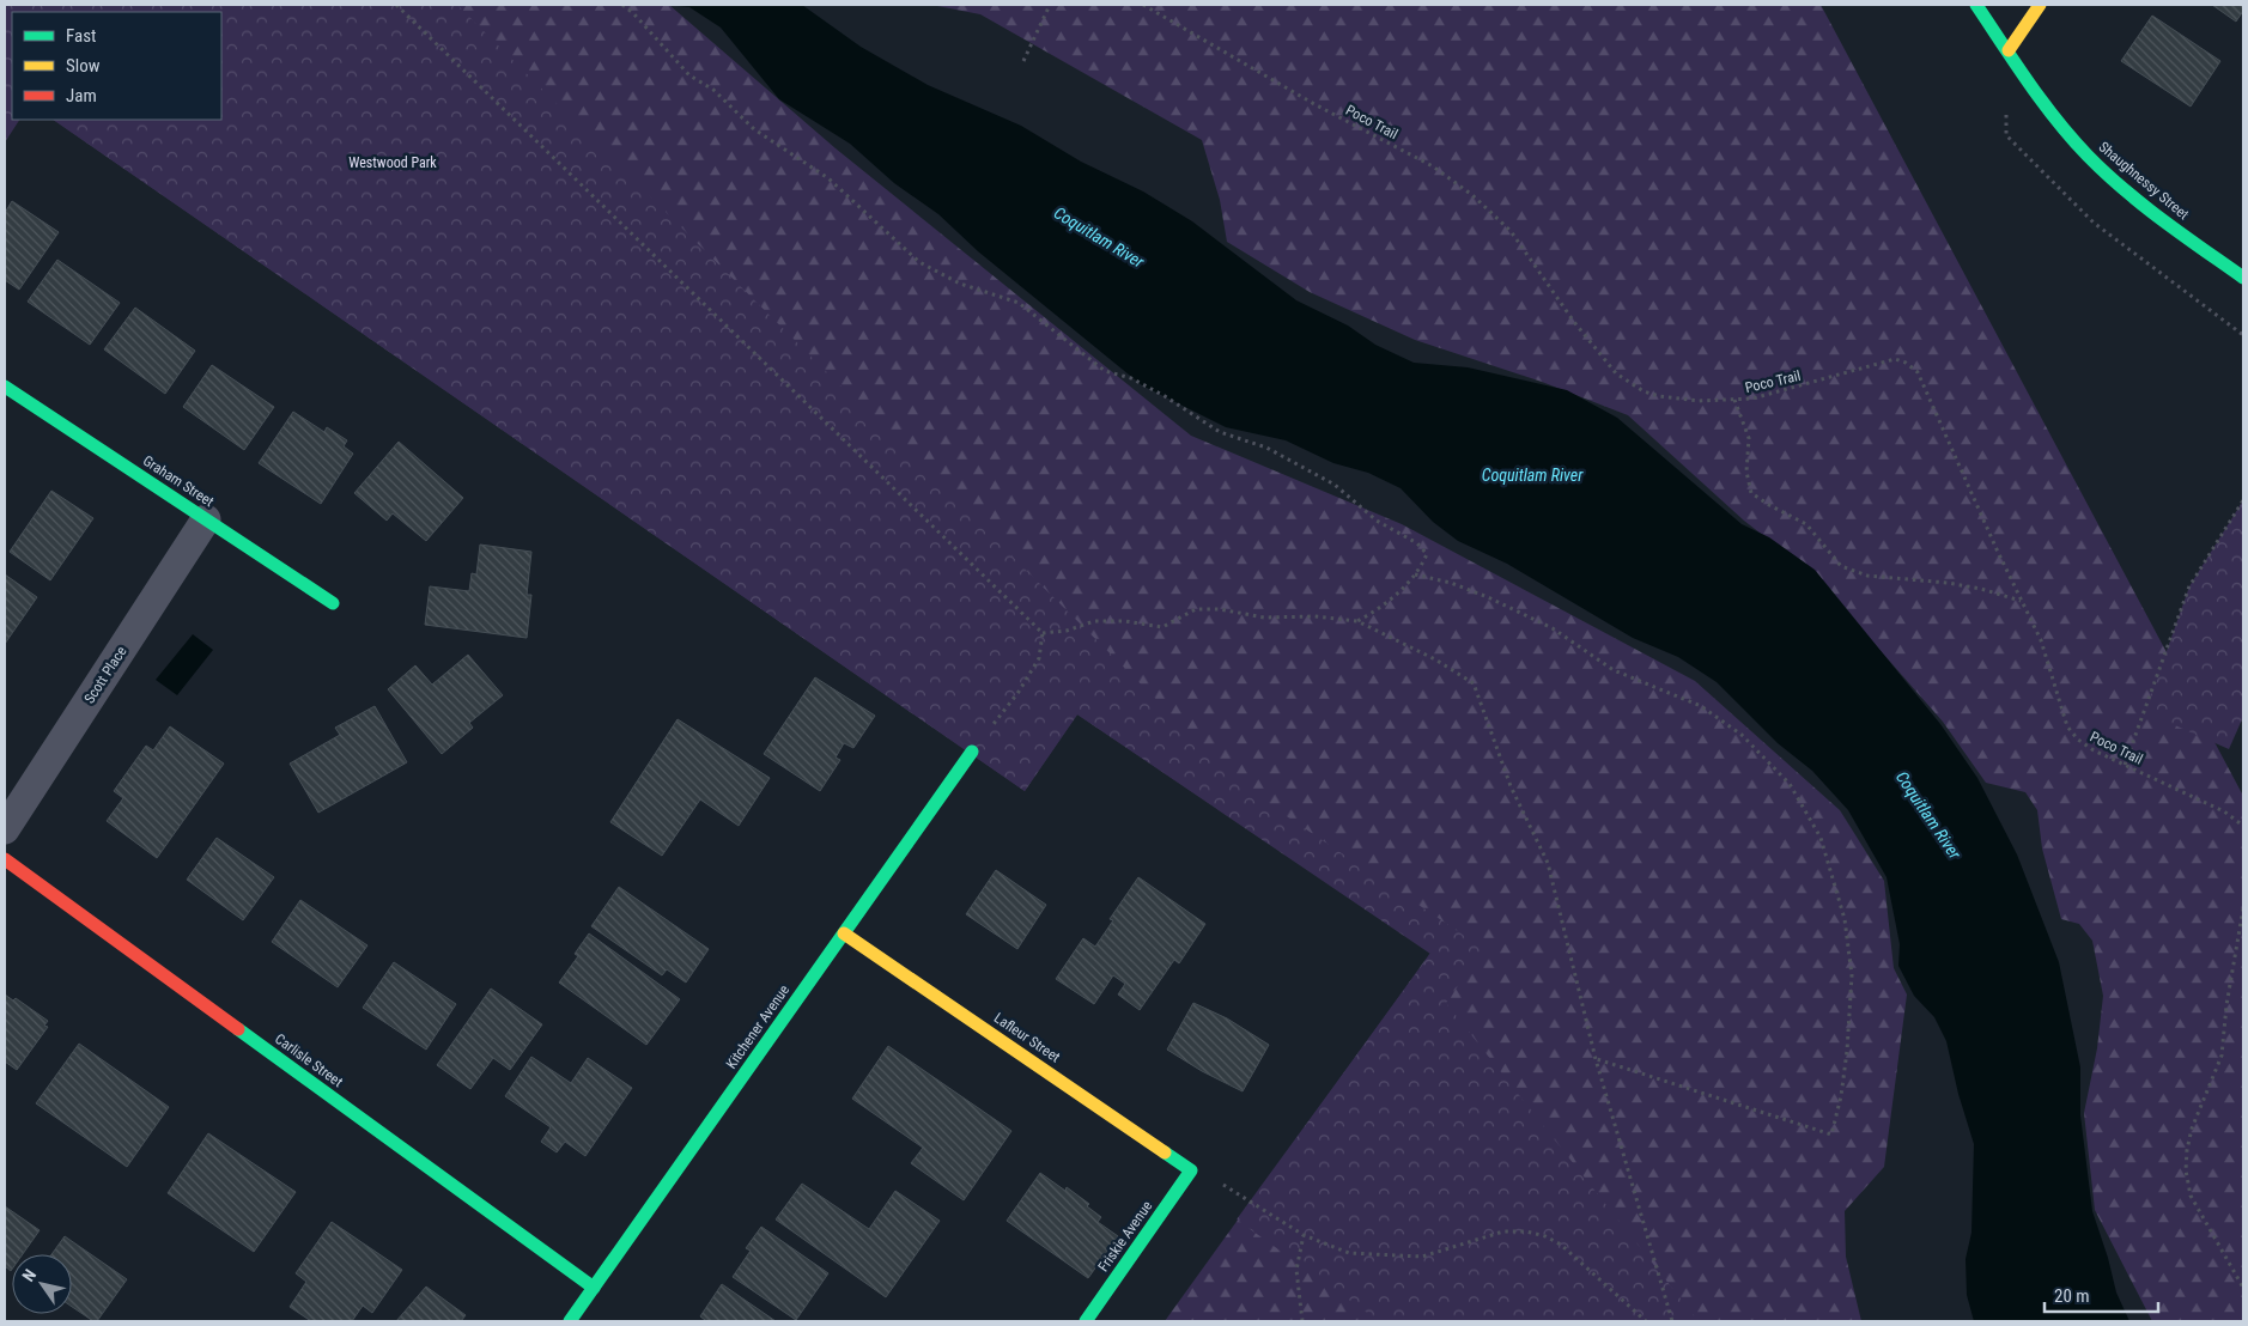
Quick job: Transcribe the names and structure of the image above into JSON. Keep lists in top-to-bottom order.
{
  "streets": {
    "street": [
      "Shaughnessy Street",
      "Graham Street",
      "Scott Place",
      "Kitchener Avenue",
      "Lafleur Street",
      "Carlisle Street",
      "Friskie Avenue"
    ],
    "path": ["Poco Trail"]
  },
  "crossings": [
    ["Graham Street", "Scott Place"],
    ["Kitchener Avenue", "Lafleur Street"],
    ["Kitchener Avenue", "Carlisle Street"],
    ["Lafleur Street", "Friskie Avenue"]
  ],
  "water": ["Coquitlam River"],
  "parks": ["Westwood Park"],
  "legend": ["Fast", "Slow", "Jam"],
  "scale_bar": "20 m",
  "north": "top left"
}
